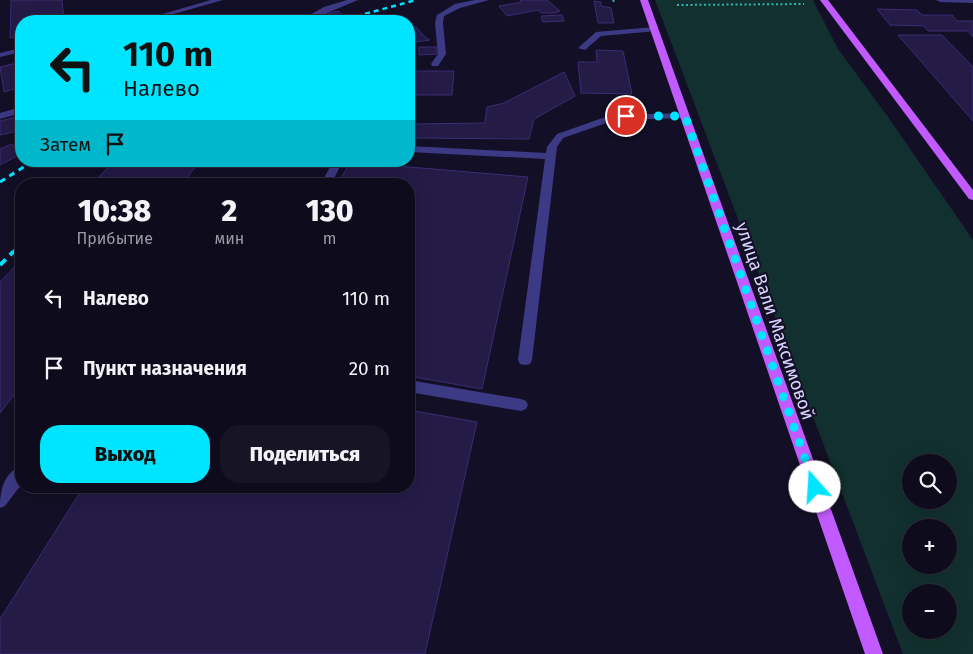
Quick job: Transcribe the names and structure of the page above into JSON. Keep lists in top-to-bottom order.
{
  "streets": {
    "main road": ["улица Вали Максимовой"]
  },
  "page": {
    "turn": ["110 m", "Налево"],
    "then": "Затем",
    "eta": [
      "10:38",
      "Прибытие",
      "2",
      "мин",
      "130",
      "m"
    ],
    "list": [
      {
        "name": "Налево",
        "value": "110 m"
      },
      {
        "name": "Пункт назначения",
        "value": "20 m"
      }
    ],
    "buttons": ["Выход", "Поделиться"],
    "map_buttons": ["+", "−"]
  }
}
